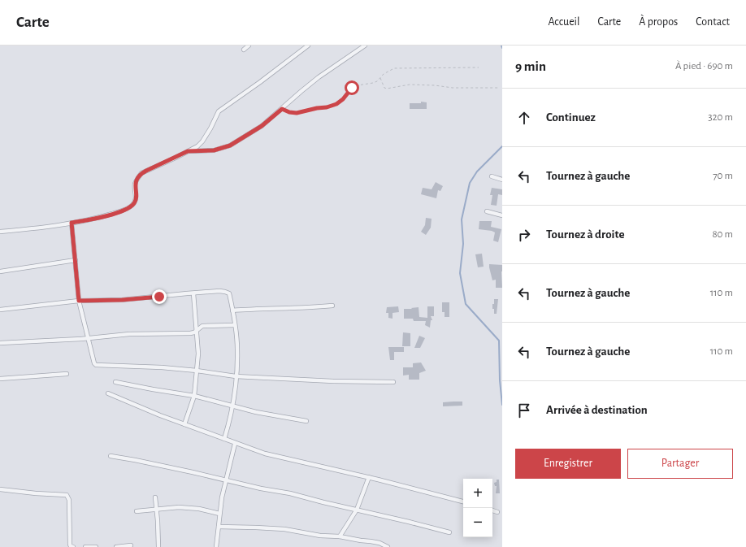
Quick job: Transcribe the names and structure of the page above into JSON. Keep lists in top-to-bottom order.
{
  "page": {
    "header": "Carte",
    "nav": [
      "Accueil",
      "Carte",
      "À propos",
      "Contact"
    ],
    "heading": ["9 min", "À pied · 690 m"],
    "list": [
      ["Continuez", "320 m"],
      ["Tournez à gauche", "70 m"],
      ["Tournez à droite", "80 m"],
      ["Tournez à gauche", "110 m"],
      ["Tournez à gauche", "110 m"],
      "Arrivée à destination"
    ],
    "buttons": ["Enregistrer", "Partager"],
    "map_buttons": ["+", "−"]
  }
}
